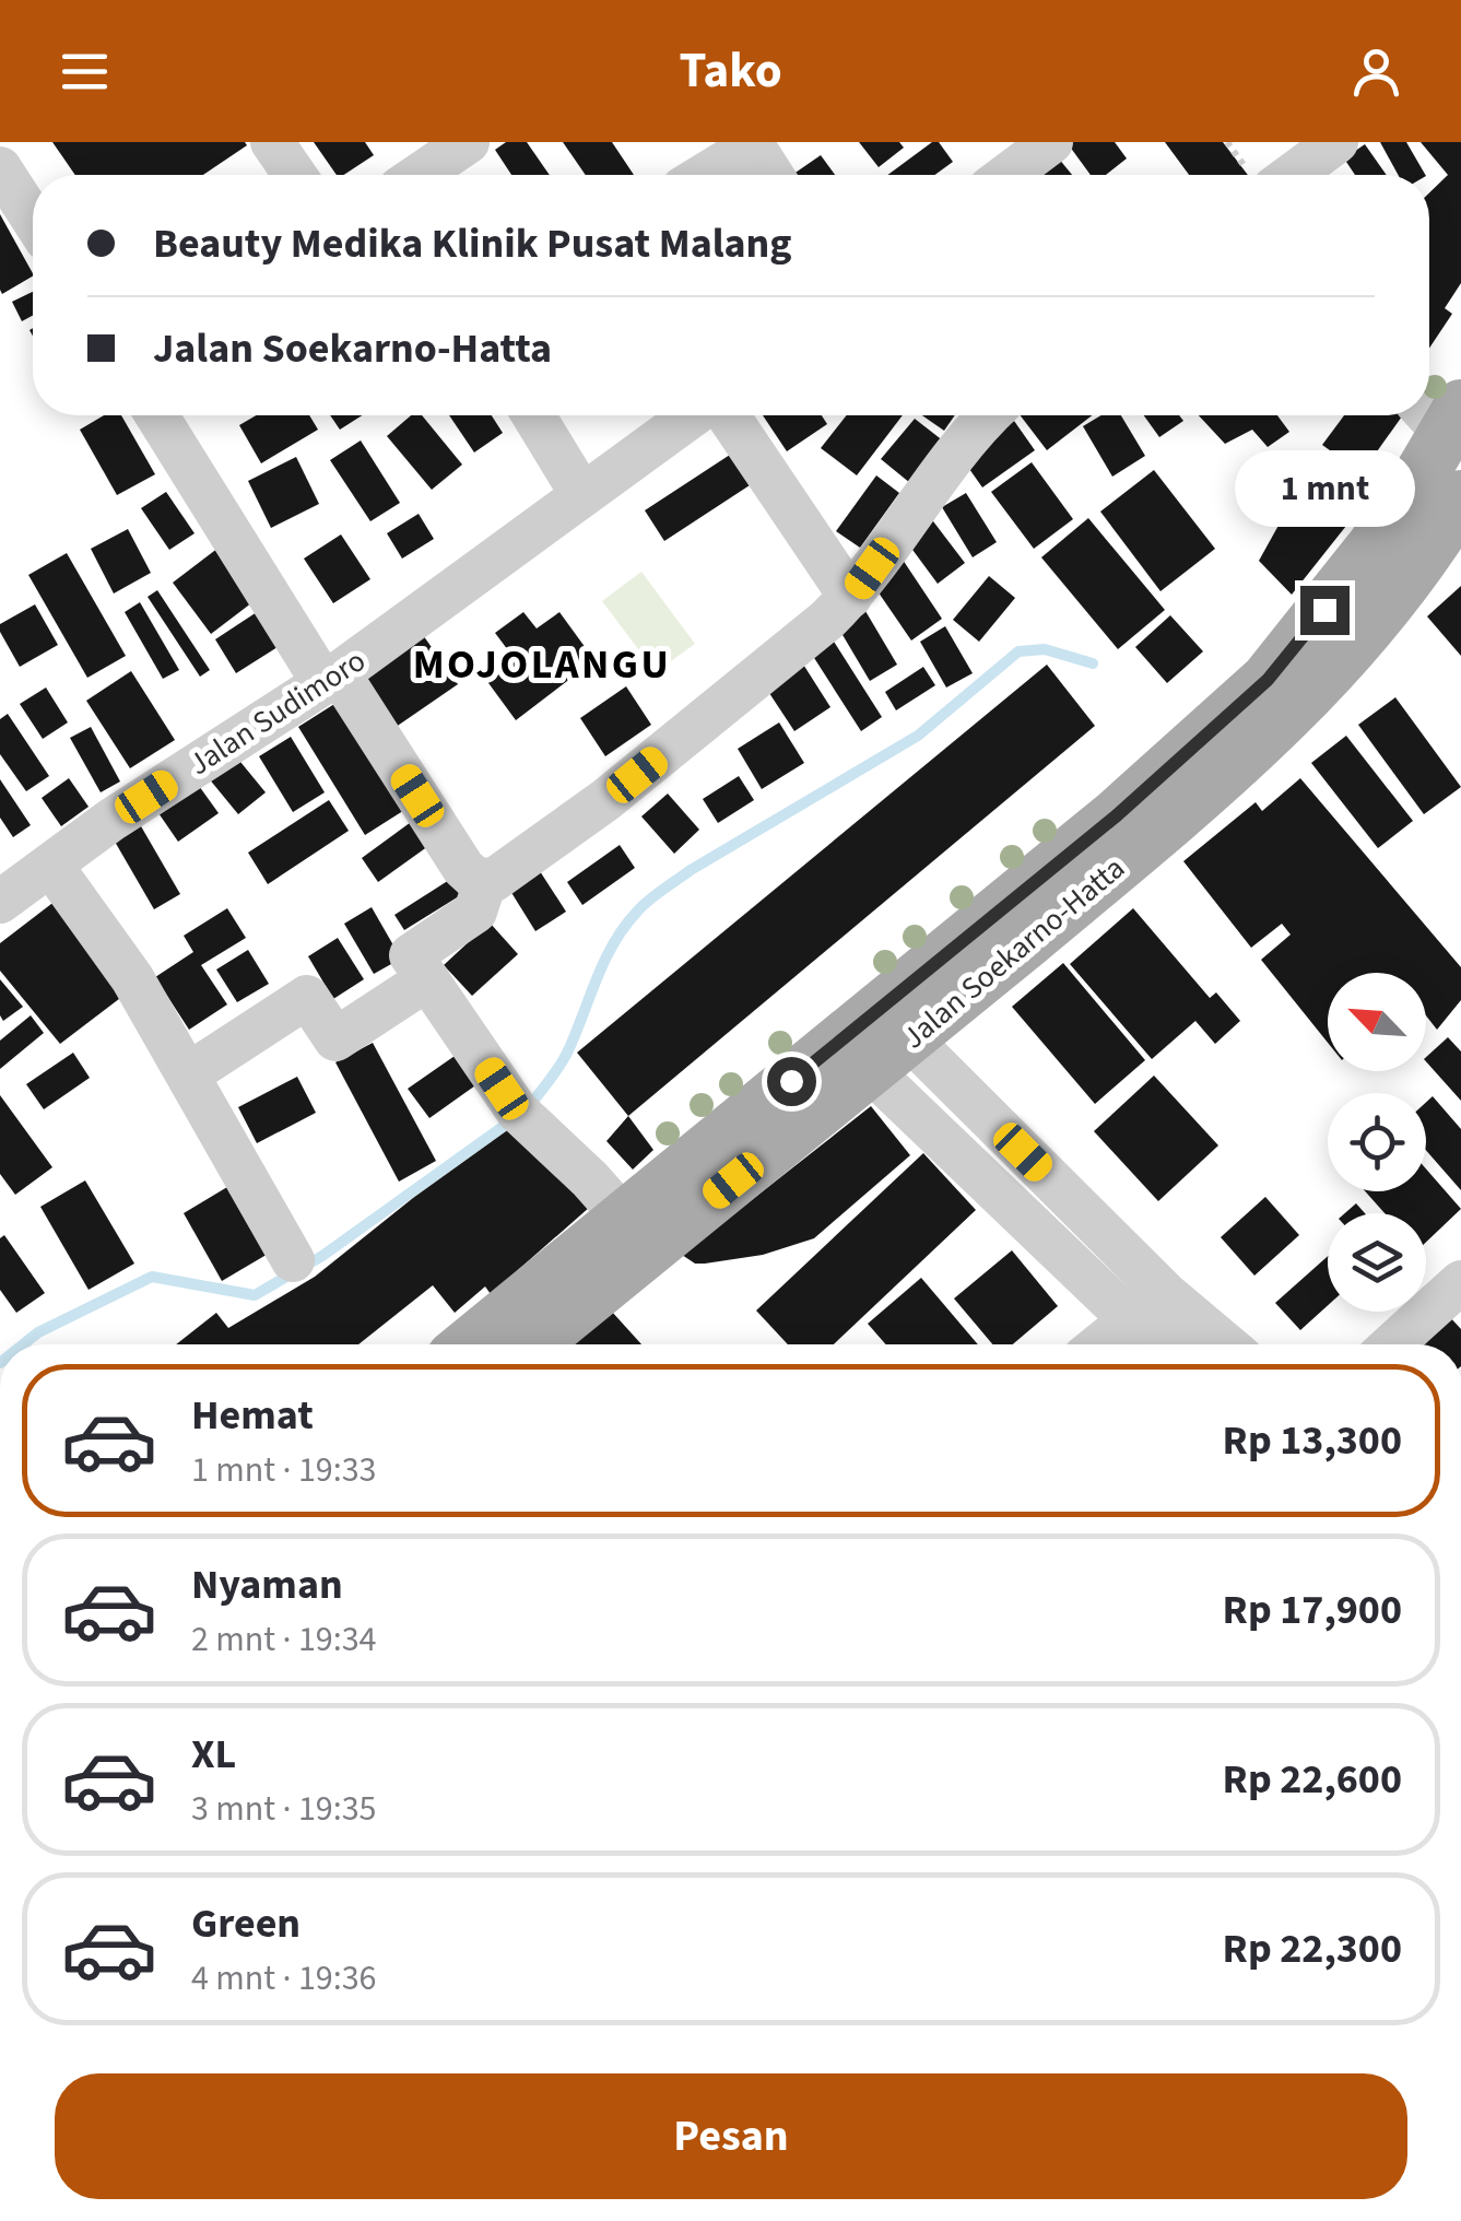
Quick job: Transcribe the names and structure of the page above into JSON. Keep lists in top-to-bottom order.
{
  "streets": {
    "main road": ["Jalan Soekarno-Hatta"],
    "street": ["Jalan Sudimoro"]
  },
  "districts": ["MOJOLANGU"],
  "north": "top left",
  "page": {
    "header": "Tako",
    "banner": ["Beauty Medika Klinik Pusat Malang", "Jalan Soekarno-Hatta"],
    "bubble": "1 mnt",
    "list": [
      {
        "name": "Hemat",
        "note": "1 mnt · 19:33",
        "value": "Rp 13,300"
      },
      {
        "name": "Nyaman",
        "note": "2 mnt · 19:34",
        "value": "Rp 17,900"
      },
      {
        "name": "XL",
        "note": "3 mnt · 19:35",
        "value": "Rp 22,600"
      },
      {
        "name": "Green",
        "note": "4 mnt · 19:36",
        "value": "Rp 22,300"
      }
    ],
    "buttons": "Pesan"
  }
}
